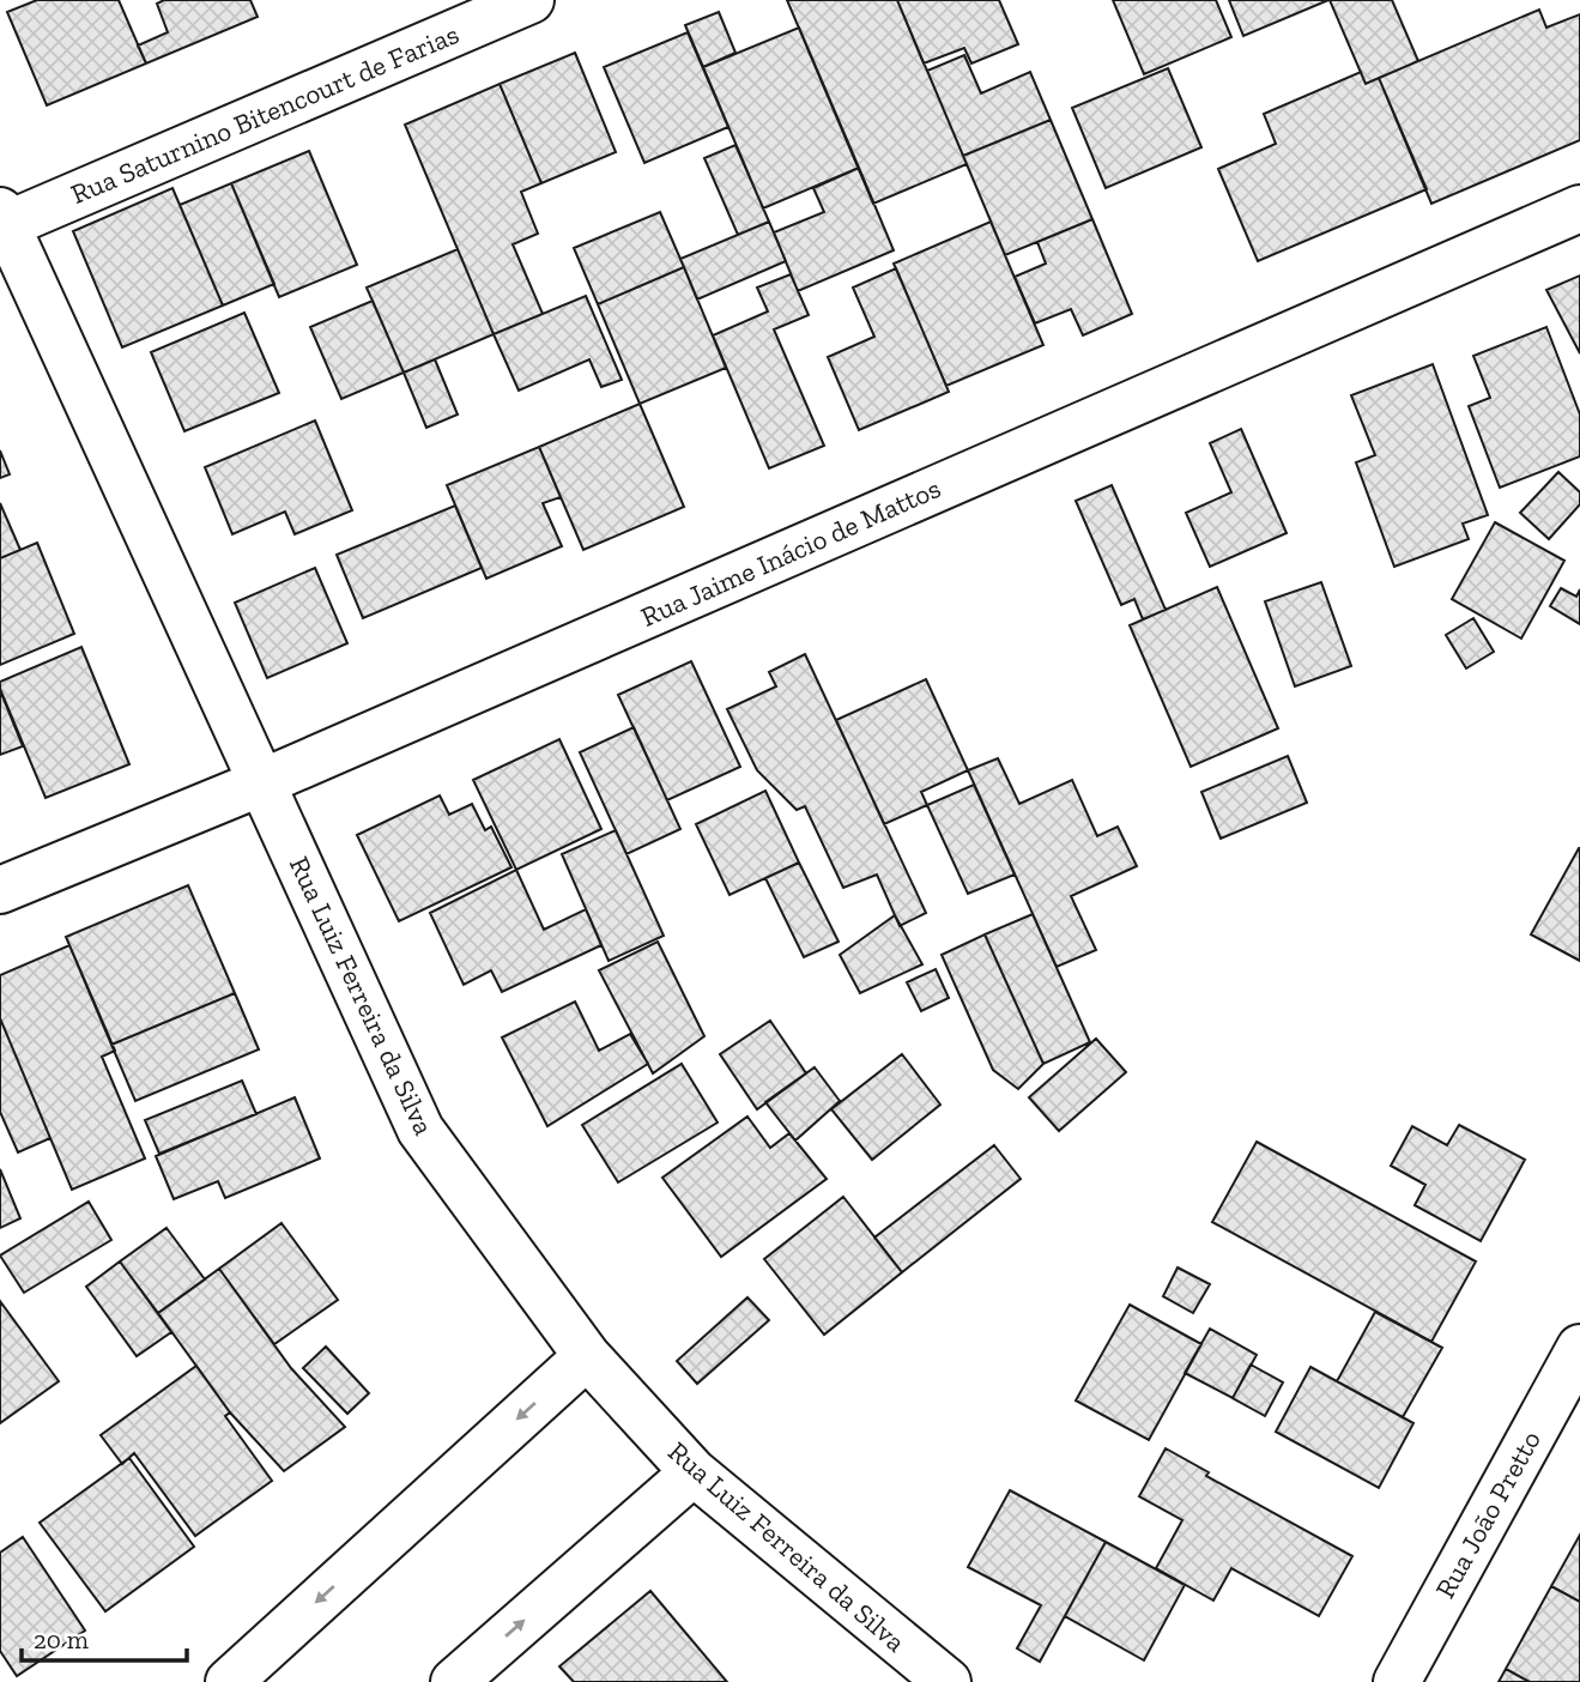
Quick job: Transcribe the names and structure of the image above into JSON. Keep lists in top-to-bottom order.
{
  "streets": {
    "street": [
      "Rua Saturnino Bitencourt de Farias",
      "Rua Jaime Inácio de Mattos",
      "Rua Luiz Ferreira da Silva",
      "Rua João Pretto"
    ]
  },
  "crossings": [
    ["Rua Saturnino Bitencourt de Farias", "Rua Luiz Ferreira da Silva"],
    ["Rua Jaime Inácio de Mattos", "Rua Luiz Ferreira da Silva"]
  ],
  "scale_bar": "20 m"
}
